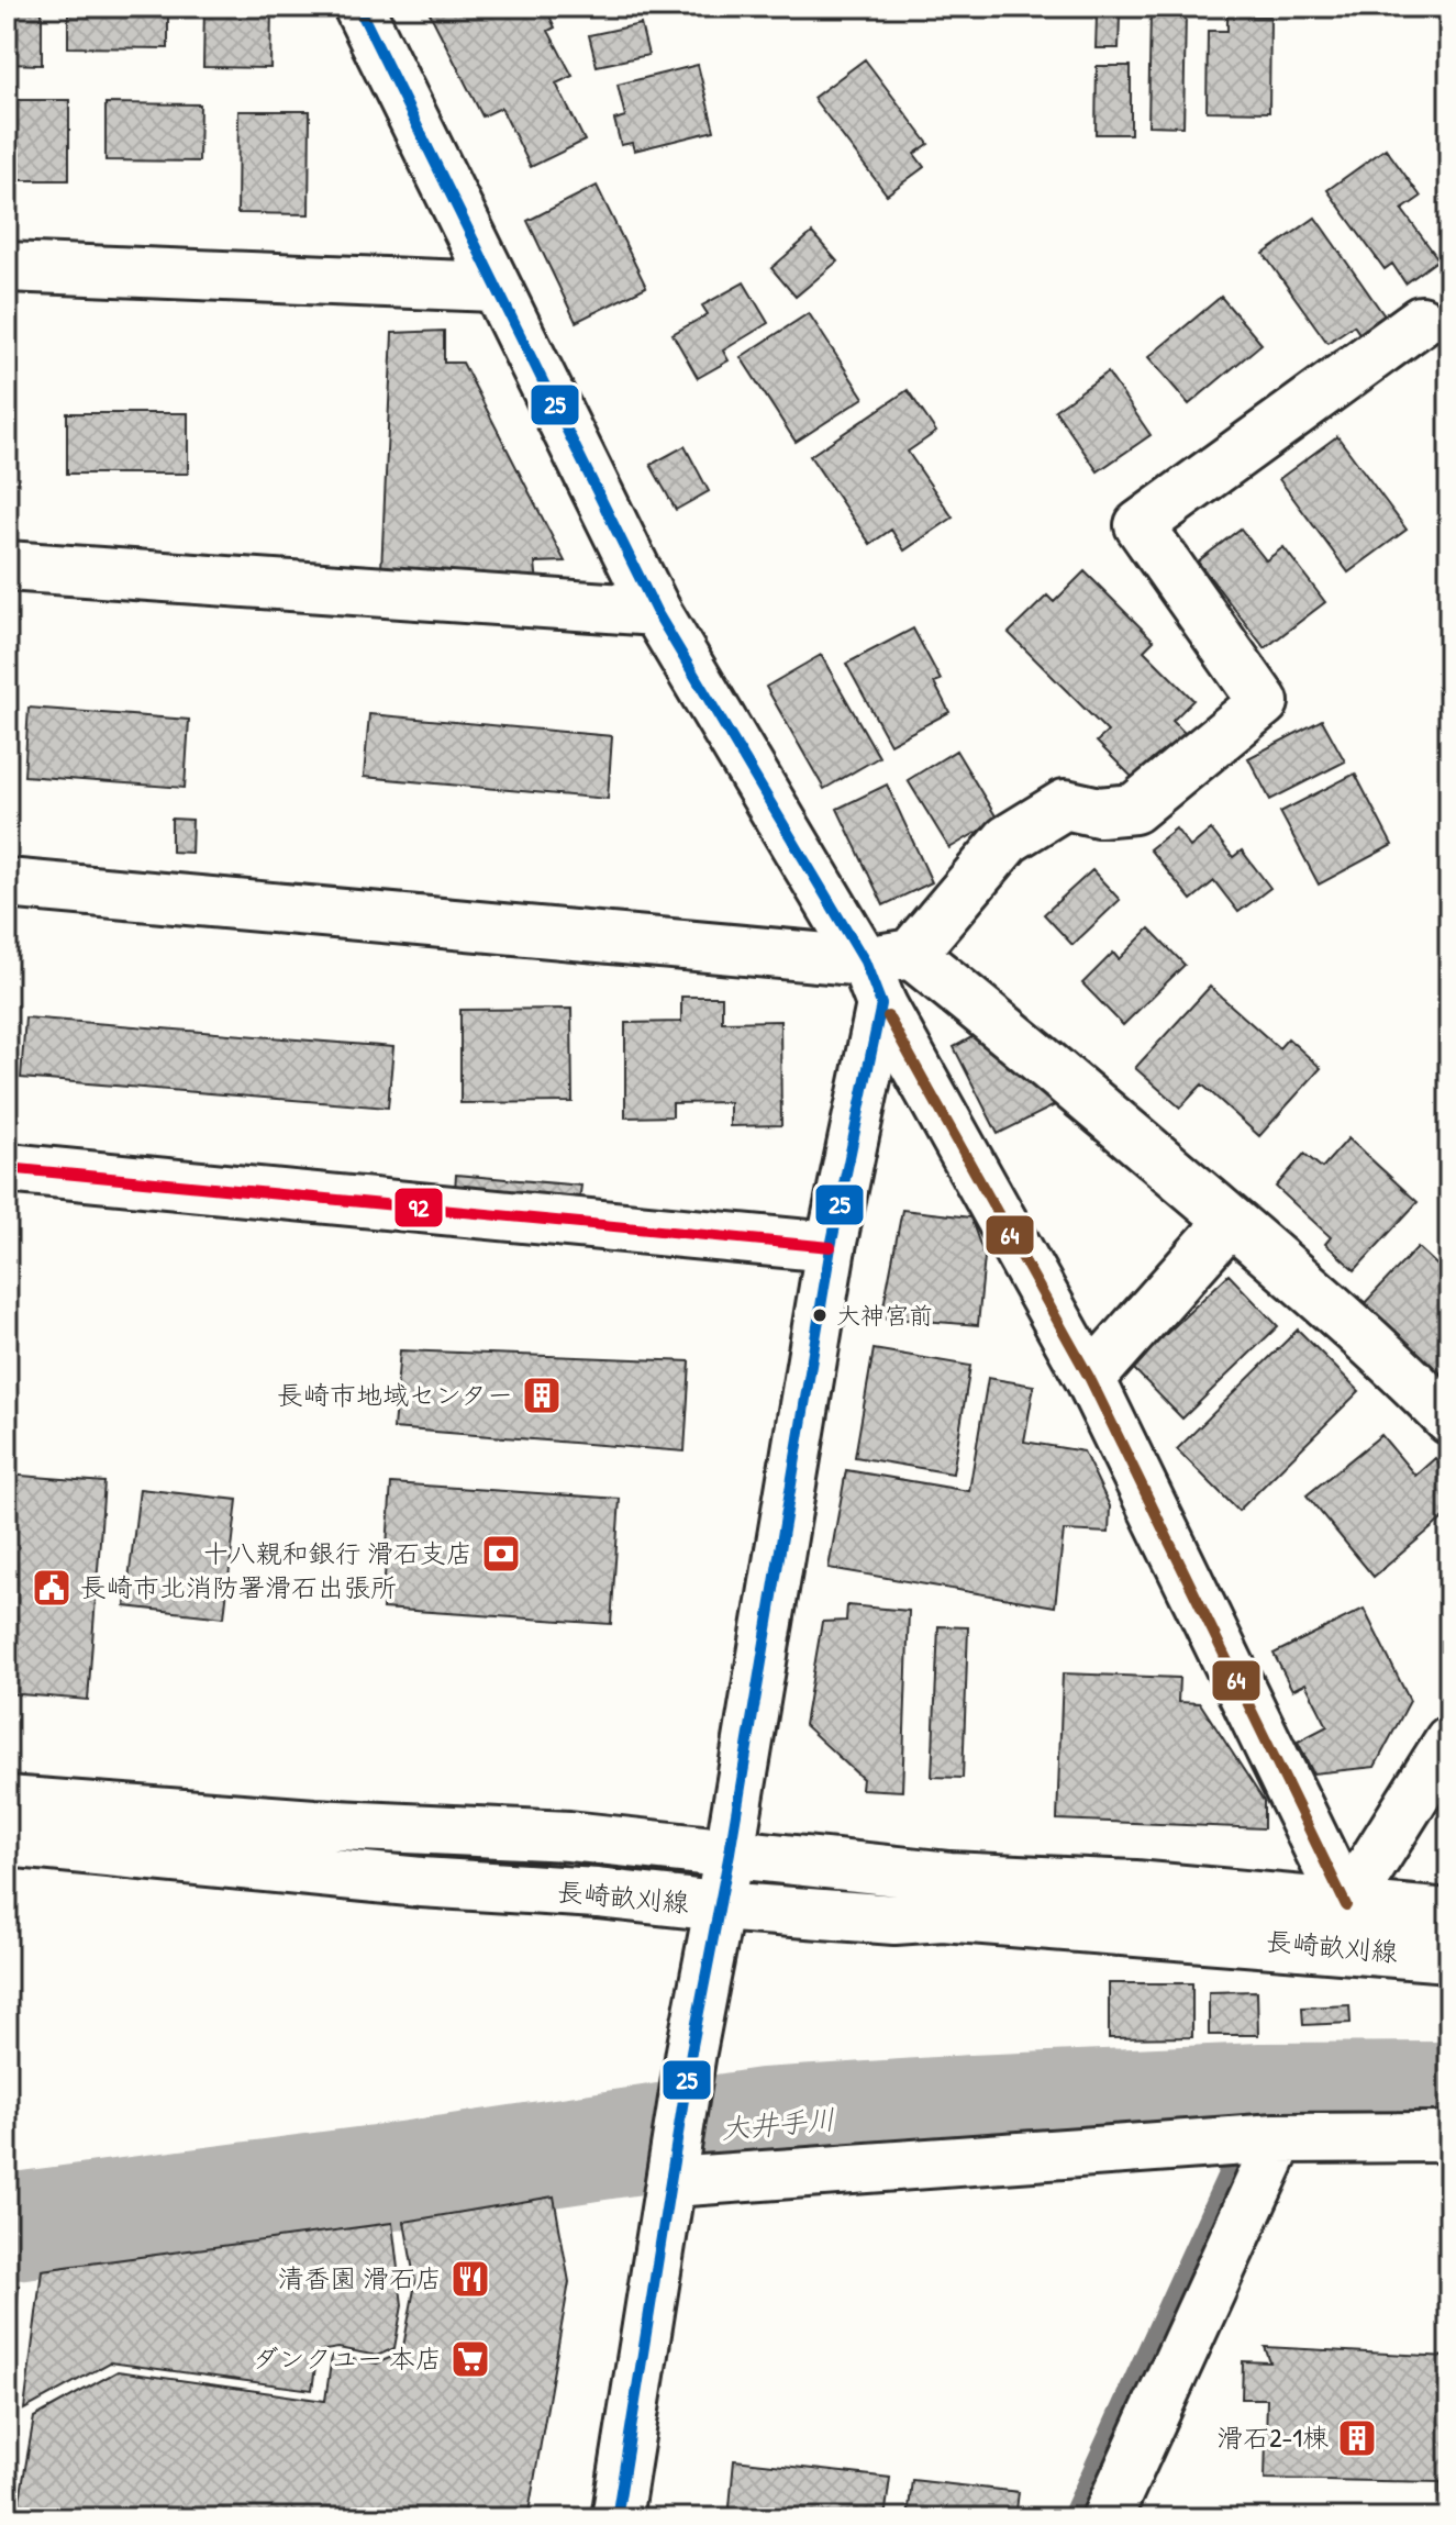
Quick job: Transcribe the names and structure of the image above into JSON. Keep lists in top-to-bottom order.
{
  "streets": {
    "street": ["長崎畝刈線"]
  },
  "water": ["大井手川"],
  "places": {
    "other": ["大神宮前"],
    "building": ["長崎市地域センター", "滑石2-1棟"],
    "bank": ["十八親和銀行 滑石支店"],
    "public building": ["長崎市北消防署滑石出張所"],
    "restaurant": ["清香園 滑石店"],
    "supermarket": ["ダンクユー 本店"]
  },
  "lines": ["transit line 25", "transit line 64", "transit line 92"]
}
